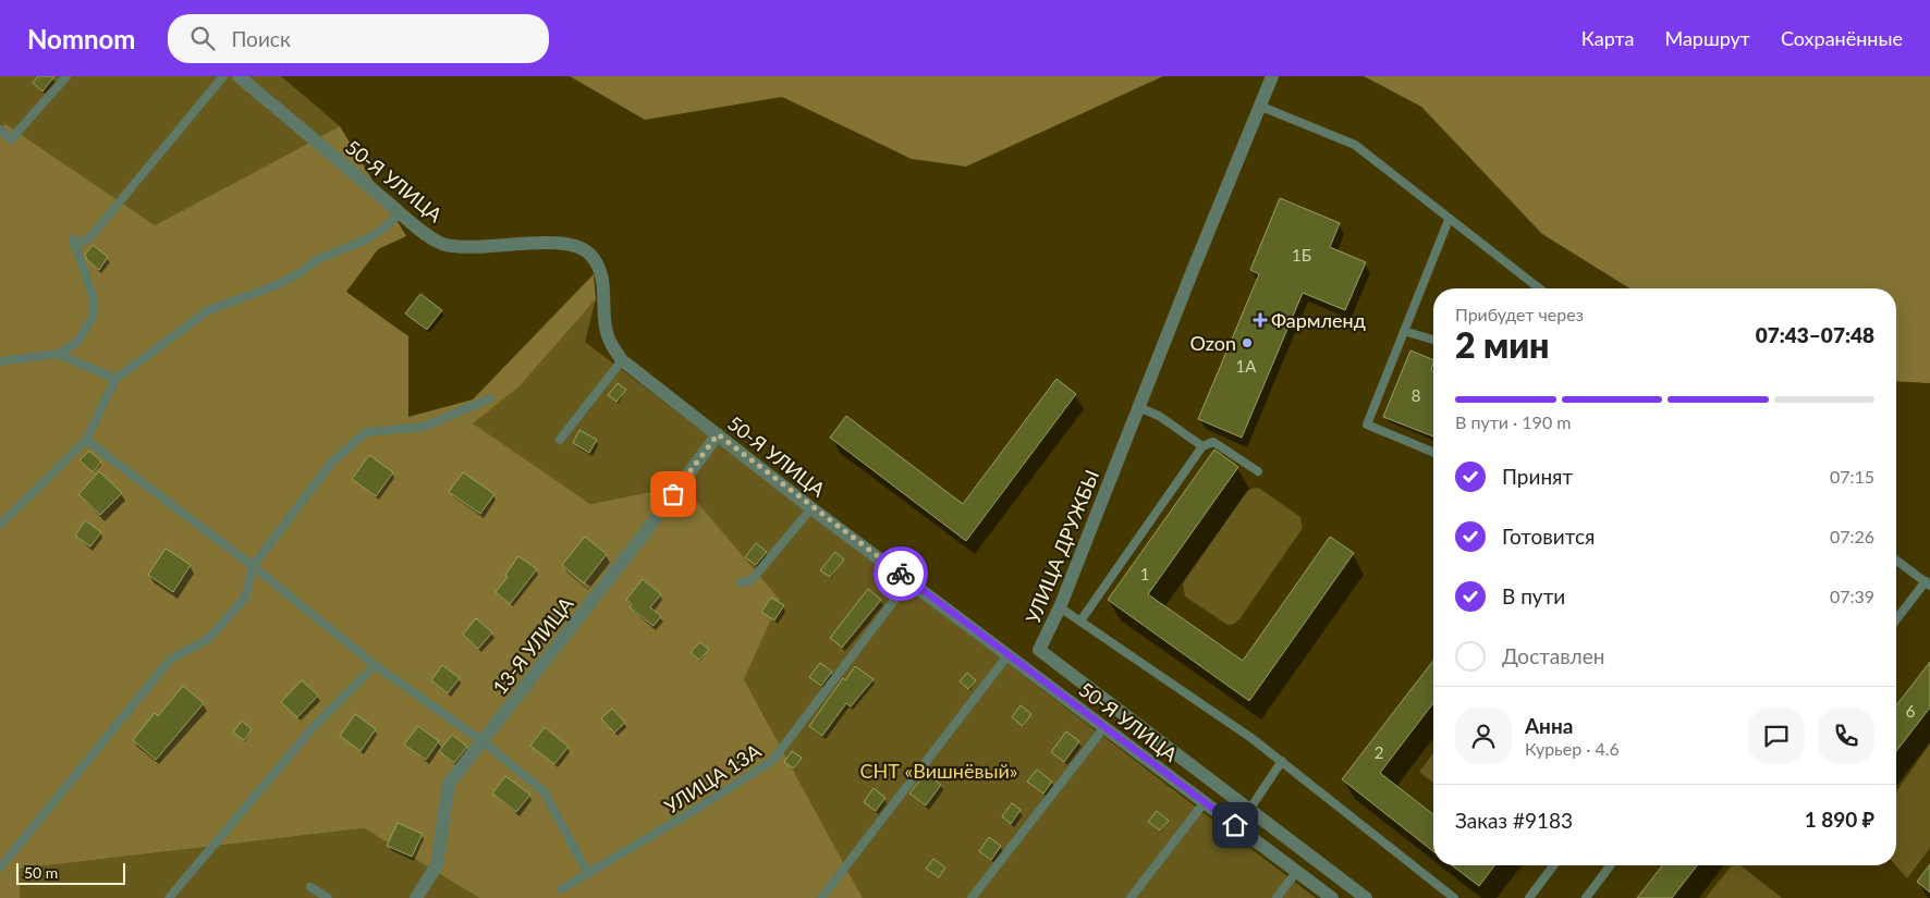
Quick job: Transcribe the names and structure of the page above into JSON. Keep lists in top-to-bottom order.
{
  "streets": {
    "street": ["50-Я УЛИЦА", "УЛИЦА ДРУЖБЫ", "13-Я УЛИЦА"],
    "lane": ["УЛИЦА 13А"]
  },
  "crossings": [
    ["50-Я УЛИЦА", "13-Я УЛИЦА"],
    ["50-Я УЛИЦА", "УЛИЦА 13А"]
  ],
  "parks": ["СНТ «Вишнёвый»"],
  "places": {
    "health": ["Фармленд"],
    "other": ["Ozon"]
  },
  "house_numbers": [
    "1Б",
    "1А",
    "8",
    "1",
    "6",
    "2"
  ],
  "scale_bar": "50 m",
  "page": {
    "header": "Nomnom",
    "search": "Поиск",
    "nav": ["Карта", "Маршрут", "Сохранённые"],
    "heading": ["2 мин", "Прибудет через", "07:43–07:48"],
    "panel": [
      "Анна",
      "Курьер · 4.6",
      "Заказ #9183",
      "1 890 ₽"
    ],
    "bar": "В пути · 190 m",
    "list": [
      ["Принят", "07:15"],
      ["Готовится", "07:26"],
      ["В пути", "07:39"],
      "Доставлен"
    ],
    "scale": "50 m"
  }
}
